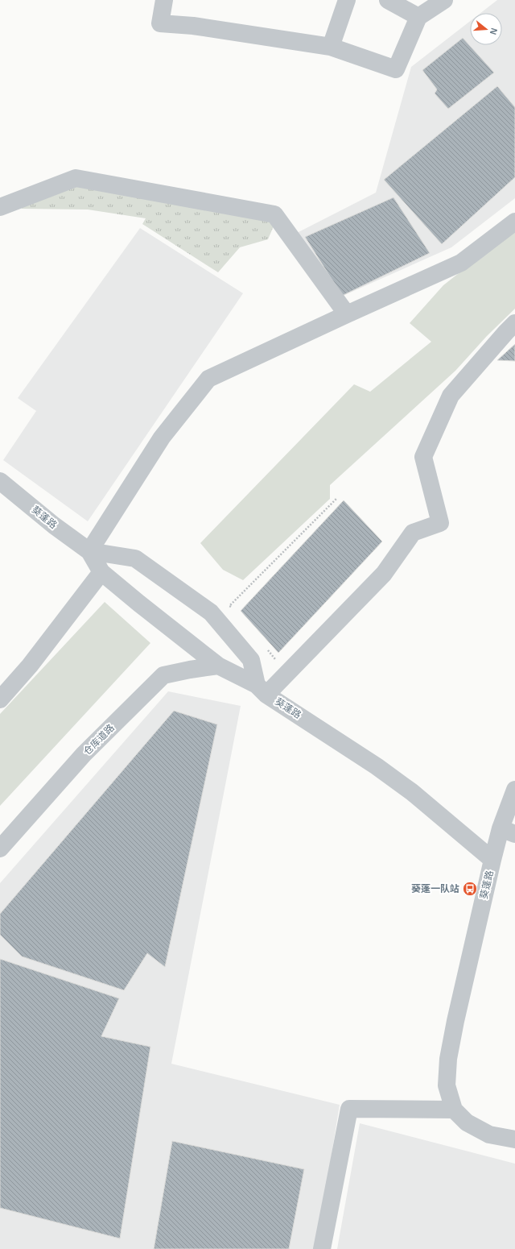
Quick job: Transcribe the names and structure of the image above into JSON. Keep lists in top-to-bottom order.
{
  "streets": {
    "street": ["葵蓬路", "仓库道路"]
  },
  "crossings": [
    ["葵蓬路", "仓库道路"]
  ],
  "places": {
    "bus stop": ["葵蓬一队站"]
  },
  "north": "right"
}
